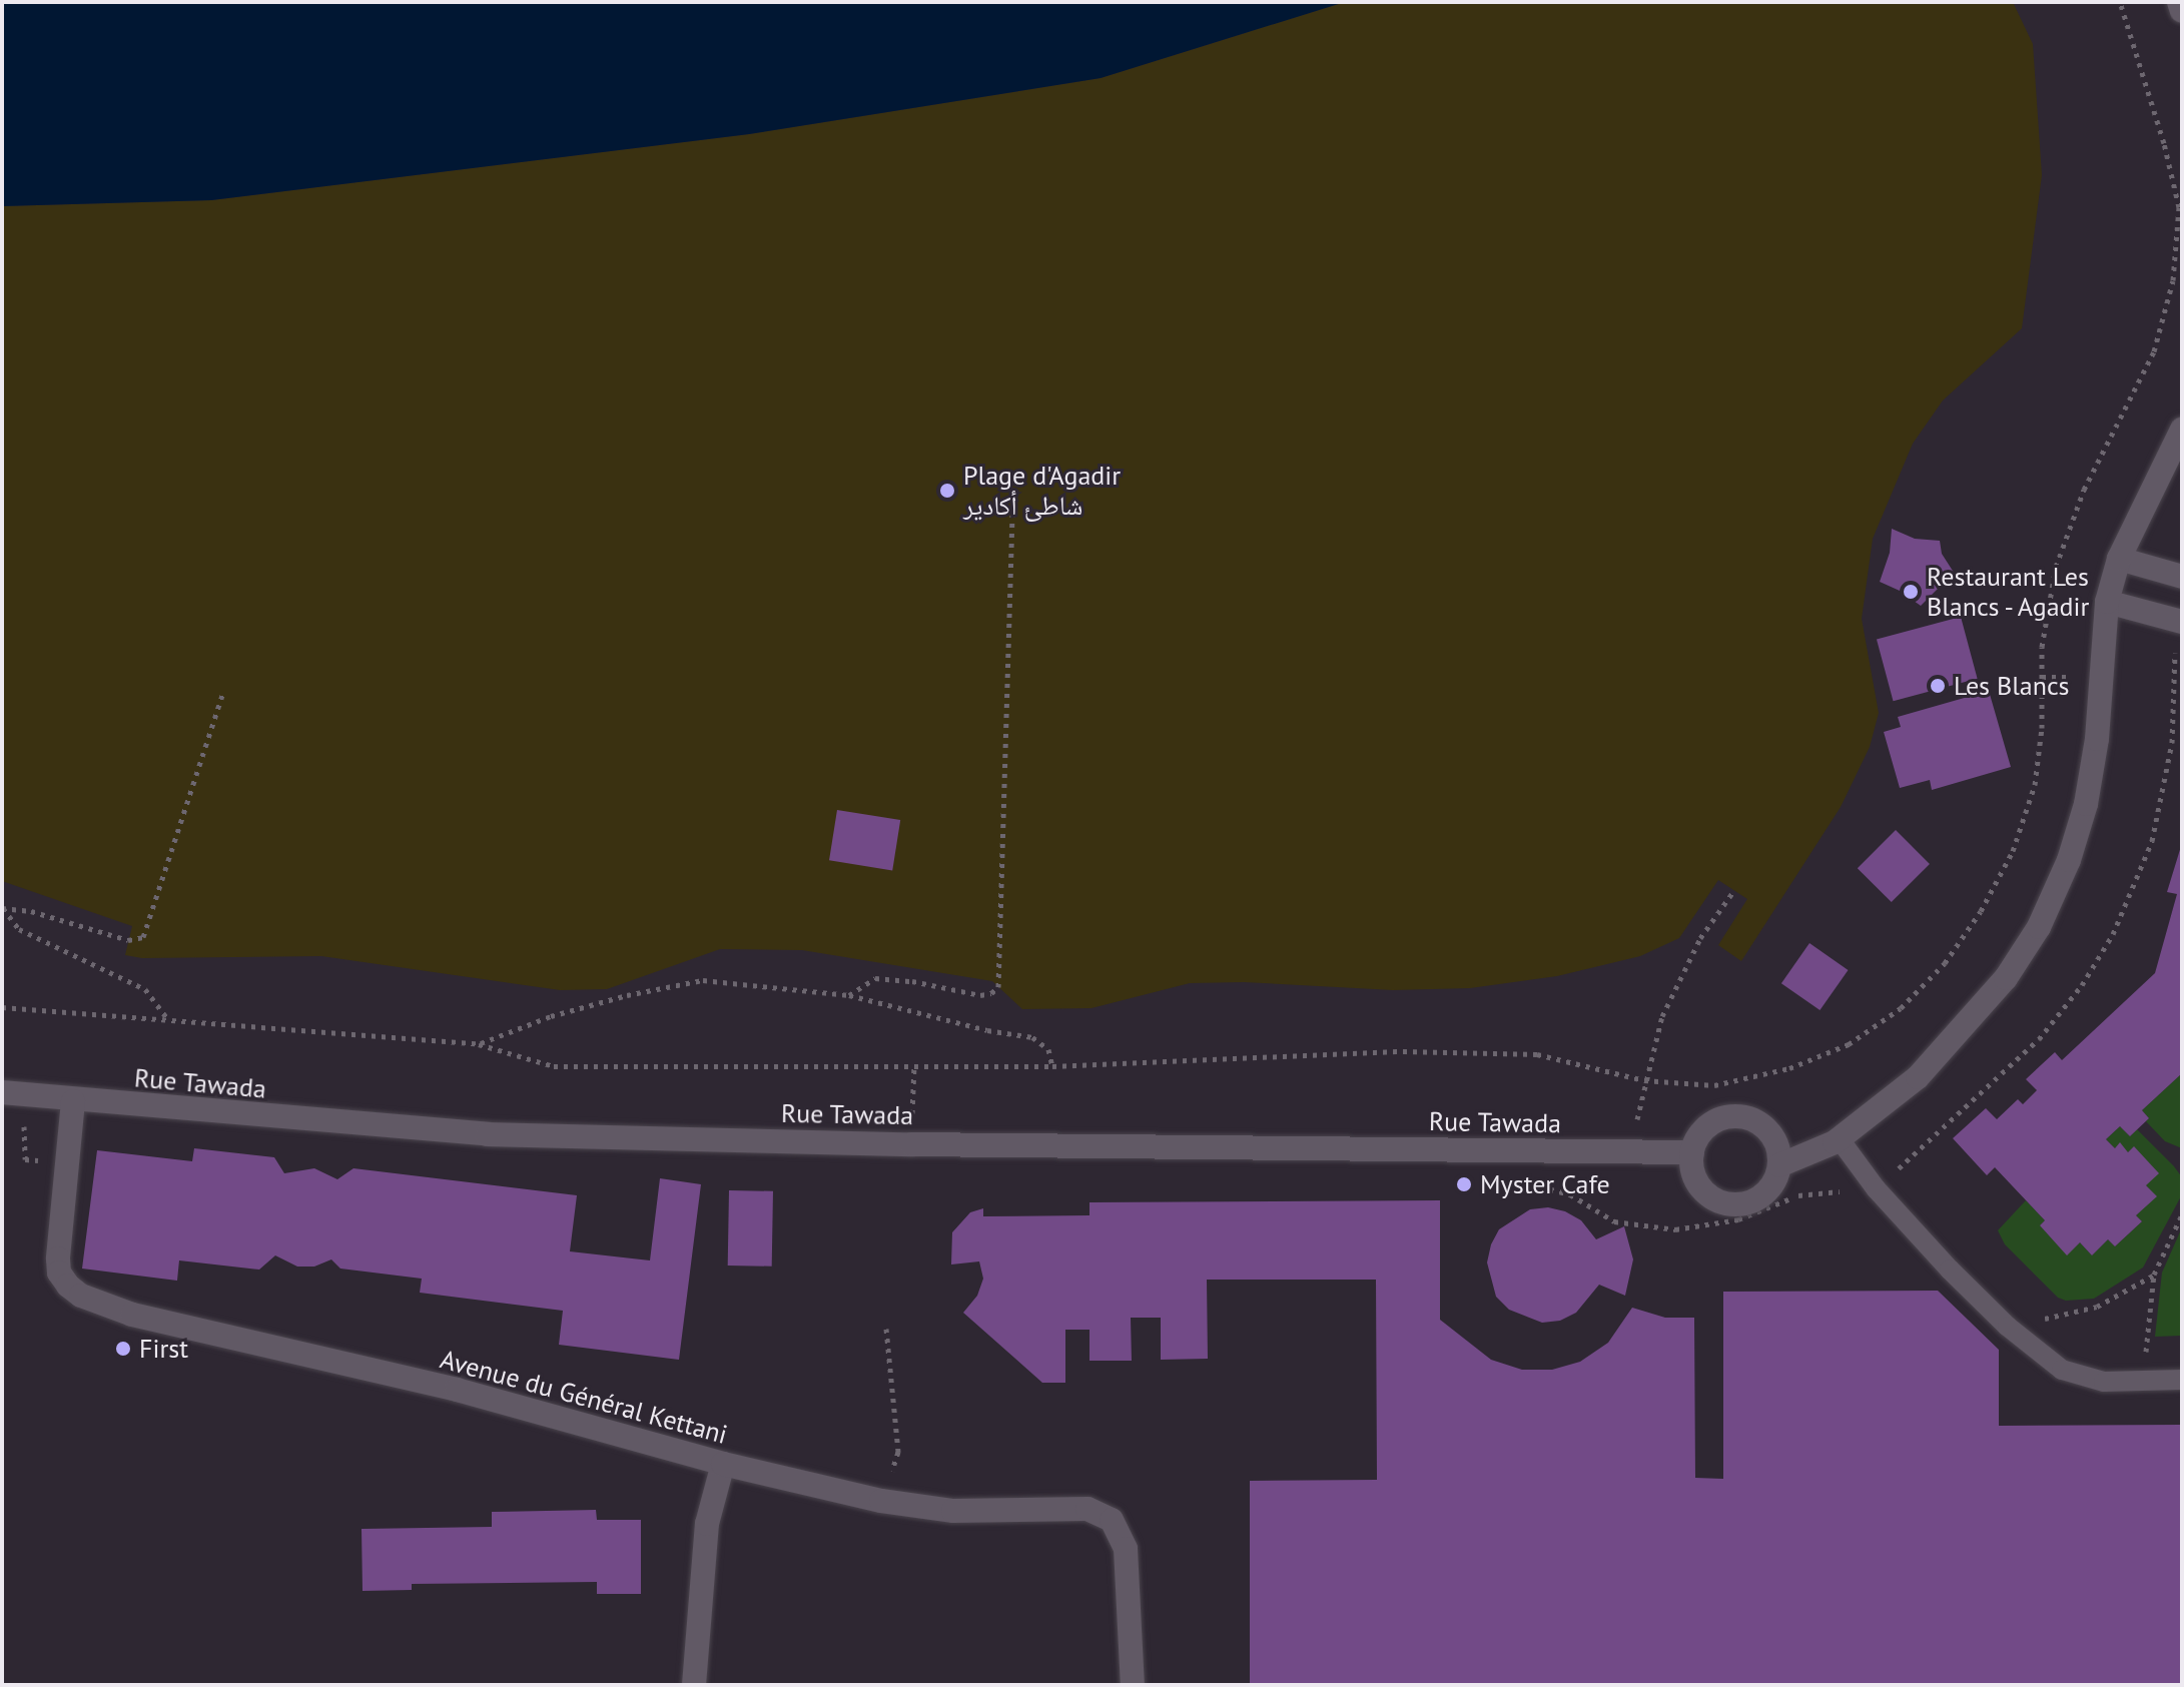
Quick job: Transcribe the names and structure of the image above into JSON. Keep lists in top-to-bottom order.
{
  "streets": {
    "street": ["Rue Tawada", "Avenue du Général Kettani"]
  },
  "crossings": [
    ["Rue Tawada", "Avenue du Général Kettani"]
  ],
  "places": [
    "Plage d'Agadir شاطئ أكادير",
    "Restaurant Les Blancs - Agadir",
    "Les Blancs",
    "Myster Cafe",
    "First"
  ]
}
